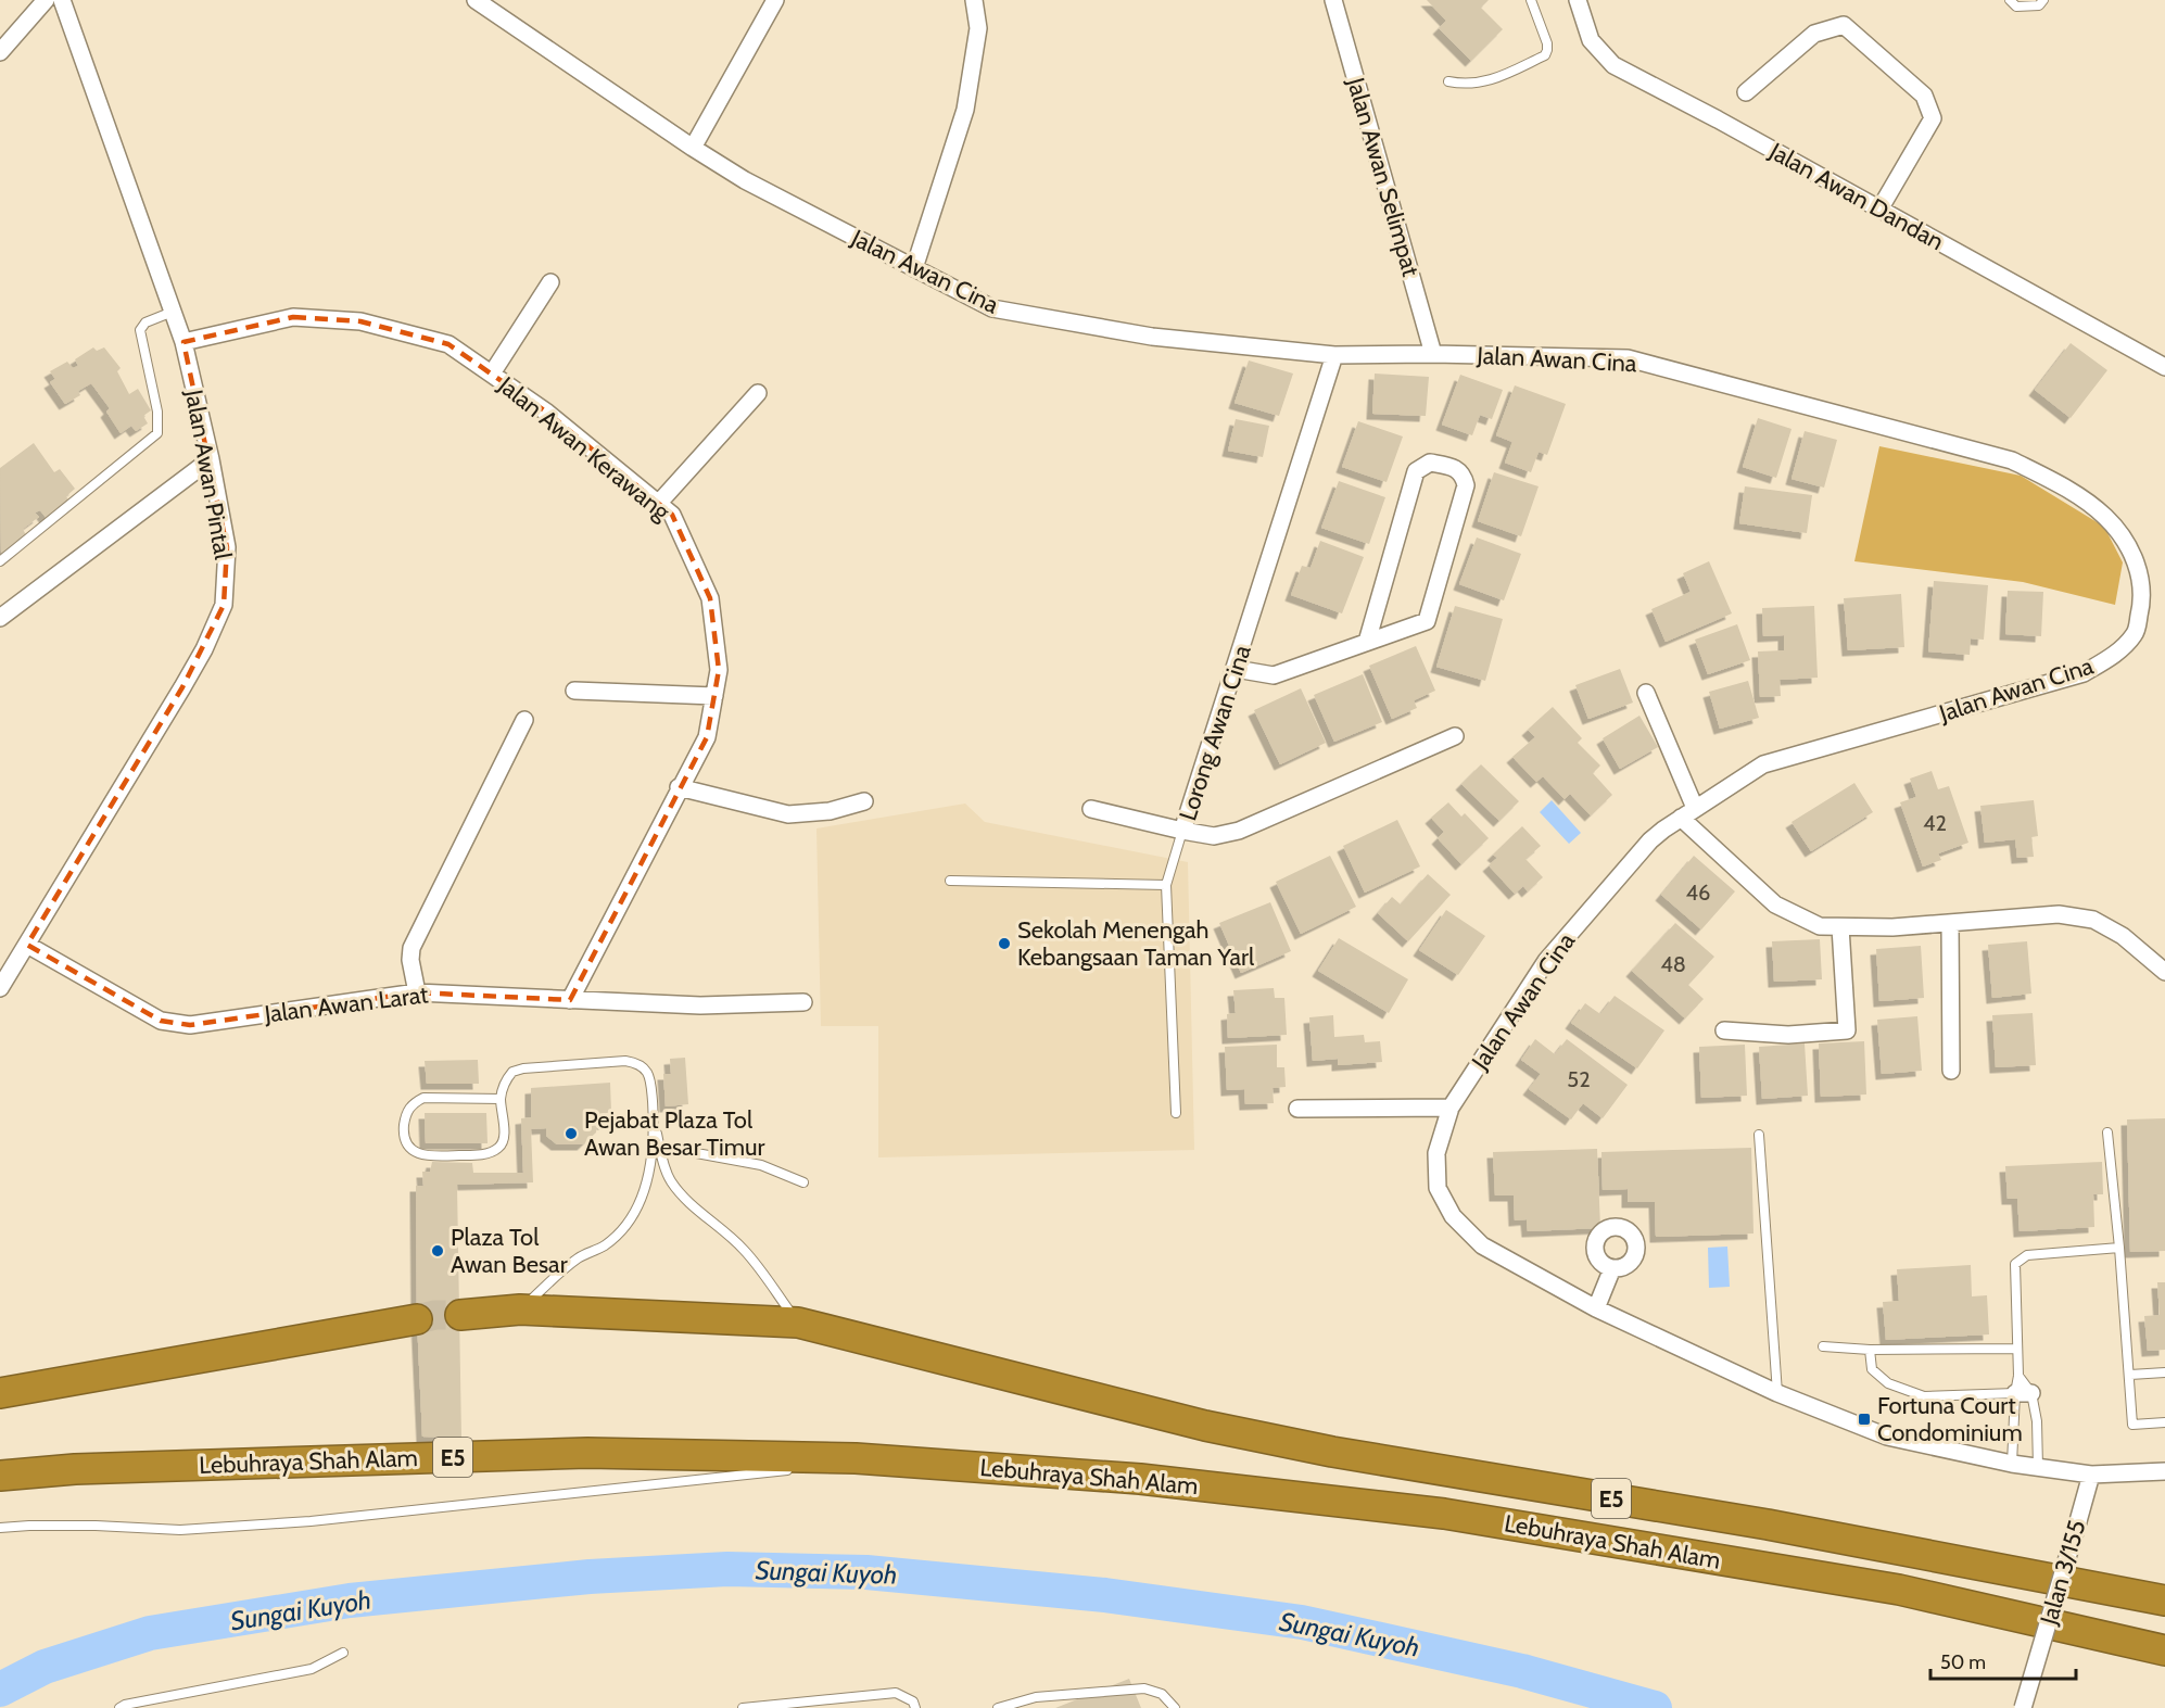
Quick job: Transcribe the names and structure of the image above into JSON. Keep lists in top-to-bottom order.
{
  "streets": {
    "highway": ["E5", "Lebuhraya Shah Alam"],
    "street": [
      "Jalan Awan Selimpat",
      "Jalan Awan Dandan",
      "Jalan Awan Cina",
      "Jalan Awan Kerawang",
      "Jalan Awan Pintal",
      "Lorong Awan Cina",
      "Jalan Awan Larat",
      "Jalan 3/155"
    ]
  },
  "crossings": [
    ["Jalan Awan Selimpat", "Jalan Awan Cina"],
    ["Jalan Awan Cina", "Lorong Awan Cina"],
    ["Jalan Awan Cina", "Jalan 3/155"],
    ["Jalan Awan Kerawang", "Jalan Awan Pintal"],
    ["Jalan Awan Kerawang", "Jalan Awan Larat"],
    ["Jalan Awan Pintal", "Jalan Awan Larat"]
  ],
  "water": ["Sungai Kuyoh"],
  "places": {
    "other": ["Sekolah Menengah Kebangsaan Taman Yarl", "Pejabat Plaza Tol Awan Besar Timur", "Plaza Tol Awan Besar"],
    "transit": ["Fortuna Court Condominium"]
  },
  "house_numbers": [
    "42",
    "46",
    "48",
    "52"
  ],
  "scale_bar": "50 m"
}
